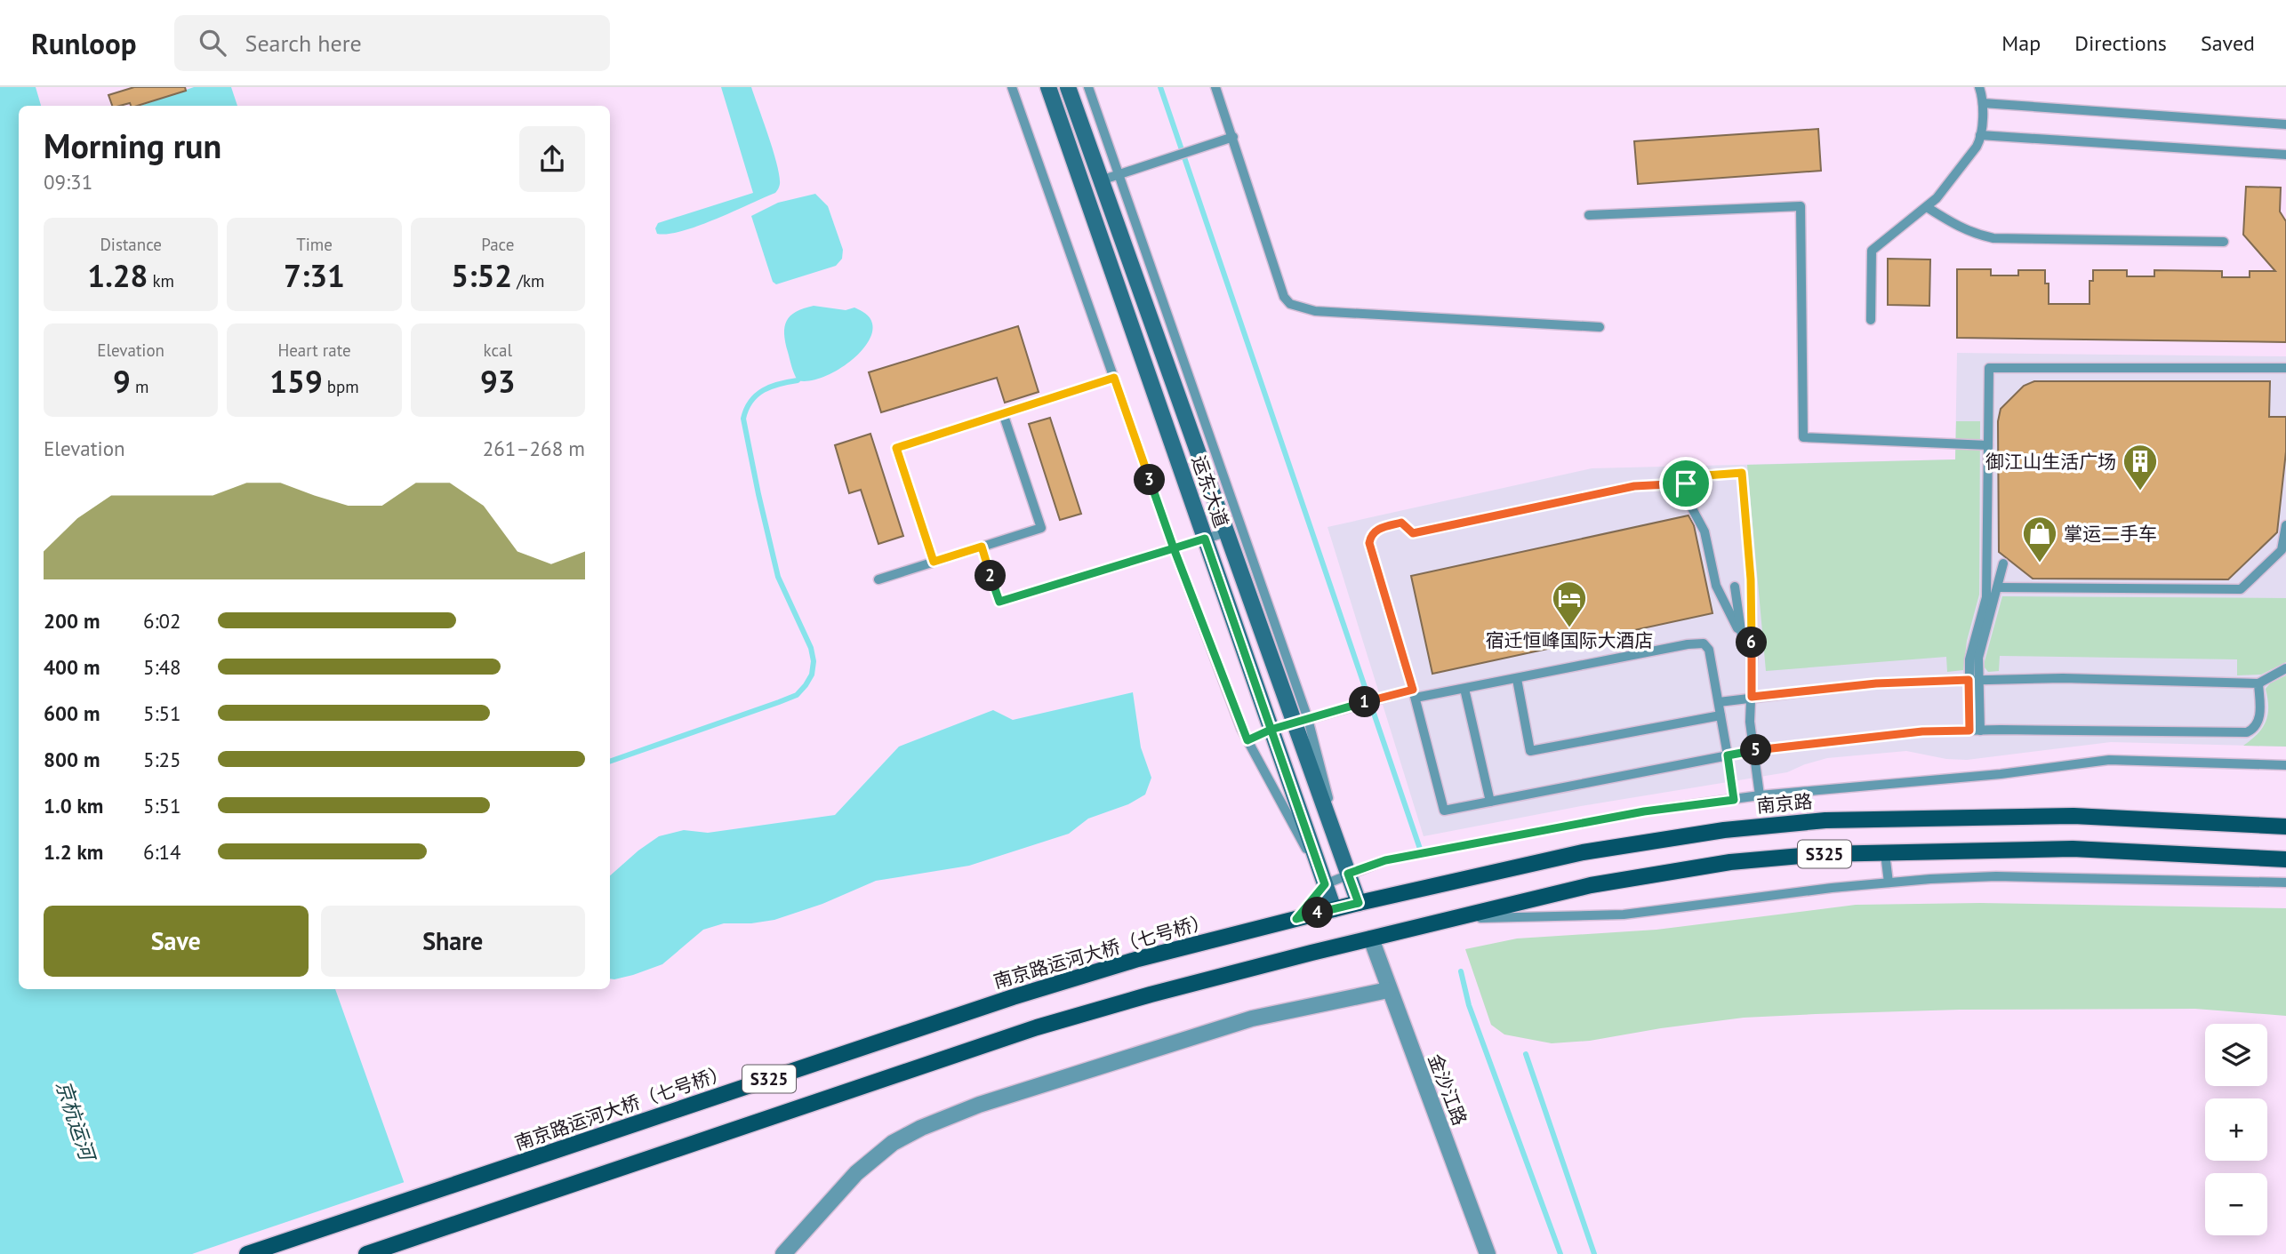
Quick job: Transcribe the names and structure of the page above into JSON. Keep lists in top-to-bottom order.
{
  "streets": {
    "main road": [
      "运东大道",
      "南京路",
      "S325",
      "南京路运河大桥（七号桥）"
    ],
    "street": ["金沙江路"]
  },
  "crossings": [
    ["运东大道", "南京路"],
    ["南京路", "南京路运河大桥（七号桥）"],
    ["S325", "金沙江路"]
  ],
  "water": ["京杭运河"],
  "places": {
    "building": ["御江山生活广场"],
    "shop": ["掌运二手车"],
    "hotel": ["宿迁恒峰国际大酒店"]
  },
  "page": {
    "header": "Runloop",
    "search": "Search here",
    "nav": ["Map", "Directions", "Saved"],
    "heading": ["Morning run", "09:31"],
    "stats": [
      ["Distance", "1.28 km"],
      ["Time", "7:31"],
      ["Pace", "5:52 /km"],
      ["Elevation", "9 m"],
      ["Heart rate", "159 bpm"],
      ["kcal", "93"]
    ],
    "chart": ["Elevation", "261–268 m"],
    "pins": [
      "3",
      "2",
      "6",
      "1",
      "5",
      "4"
    ],
    "list": [
      {
        "name": "200 m",
        "note": "6:02"
      },
      {
        "name": "400 m",
        "note": "5:48"
      },
      {
        "name": "600 m",
        "note": "5:51"
      },
      {
        "name": "800 m",
        "note": "5:25"
      },
      {
        "name": "1.0 km",
        "note": "5:51"
      },
      {
        "name": "1.2 km",
        "note": "6:14"
      }
    ],
    "buttons": ["Save", "Share"],
    "map_buttons": ["+", "−"]
  }
}
